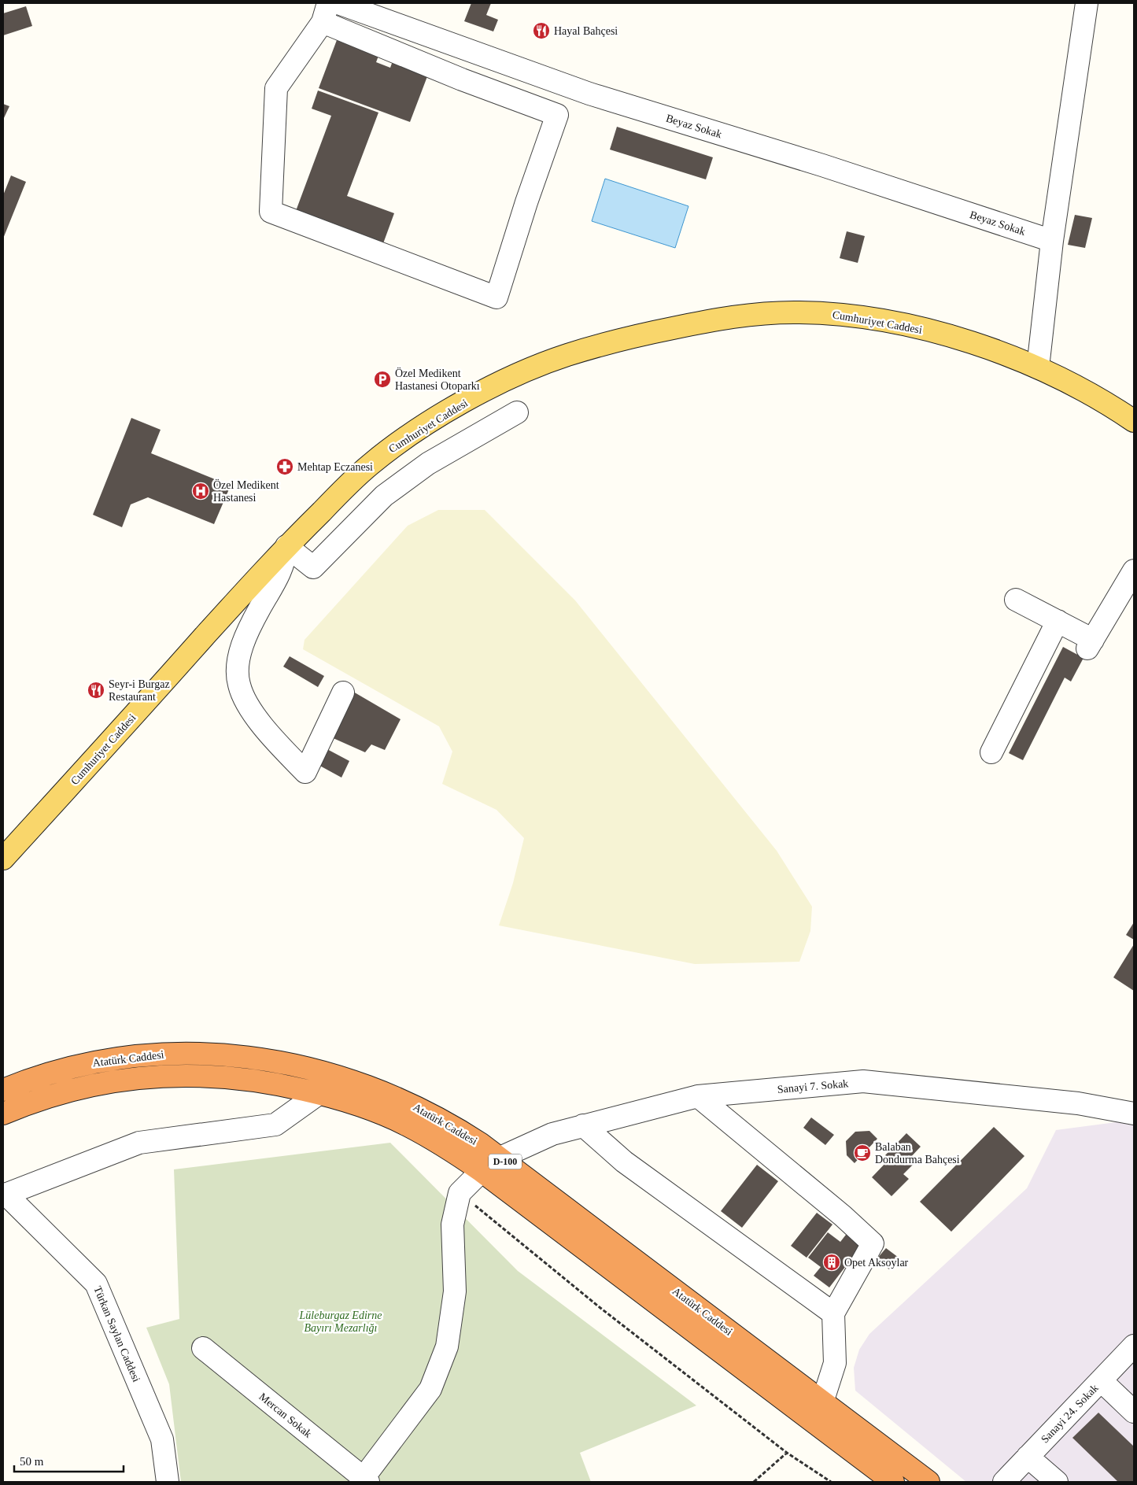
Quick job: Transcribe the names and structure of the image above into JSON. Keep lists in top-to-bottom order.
{
  "streets": {
    "highway": ["Atatürk Caddesi", "D-100"],
    "main road": ["Cumhuriyet Caddesi"],
    "street": [
      "Beyaz Sokak",
      "Sanayi 7. Sokak",
      "Türkan Saylan Caddesi",
      "Sanayi 24. Sokak",
      "Mercan Sokak"
    ]
  },
  "crossings": [
    ["Atatürk Caddesi", "Sanayi 7. Sokak"]
  ],
  "parks": ["Lüleburgaz Edirne Bayırı Mezarlığı"],
  "places": {
    "restaurant": ["Hayal Bahçesi", "Seyr-i Burgaz Restaurant"],
    "parking": ["Özel Medikent Hastanesi Otoparkı"],
    "pharmacy": ["Mehtap Eczanesi"],
    "hospital": ["Özel Medikent Hastanesi"],
    "cafe": ["Balaban Dondurma Bahçesi"],
    "building": ["Opet Aksoylar"]
  },
  "scale_bar": "50 m"
}
